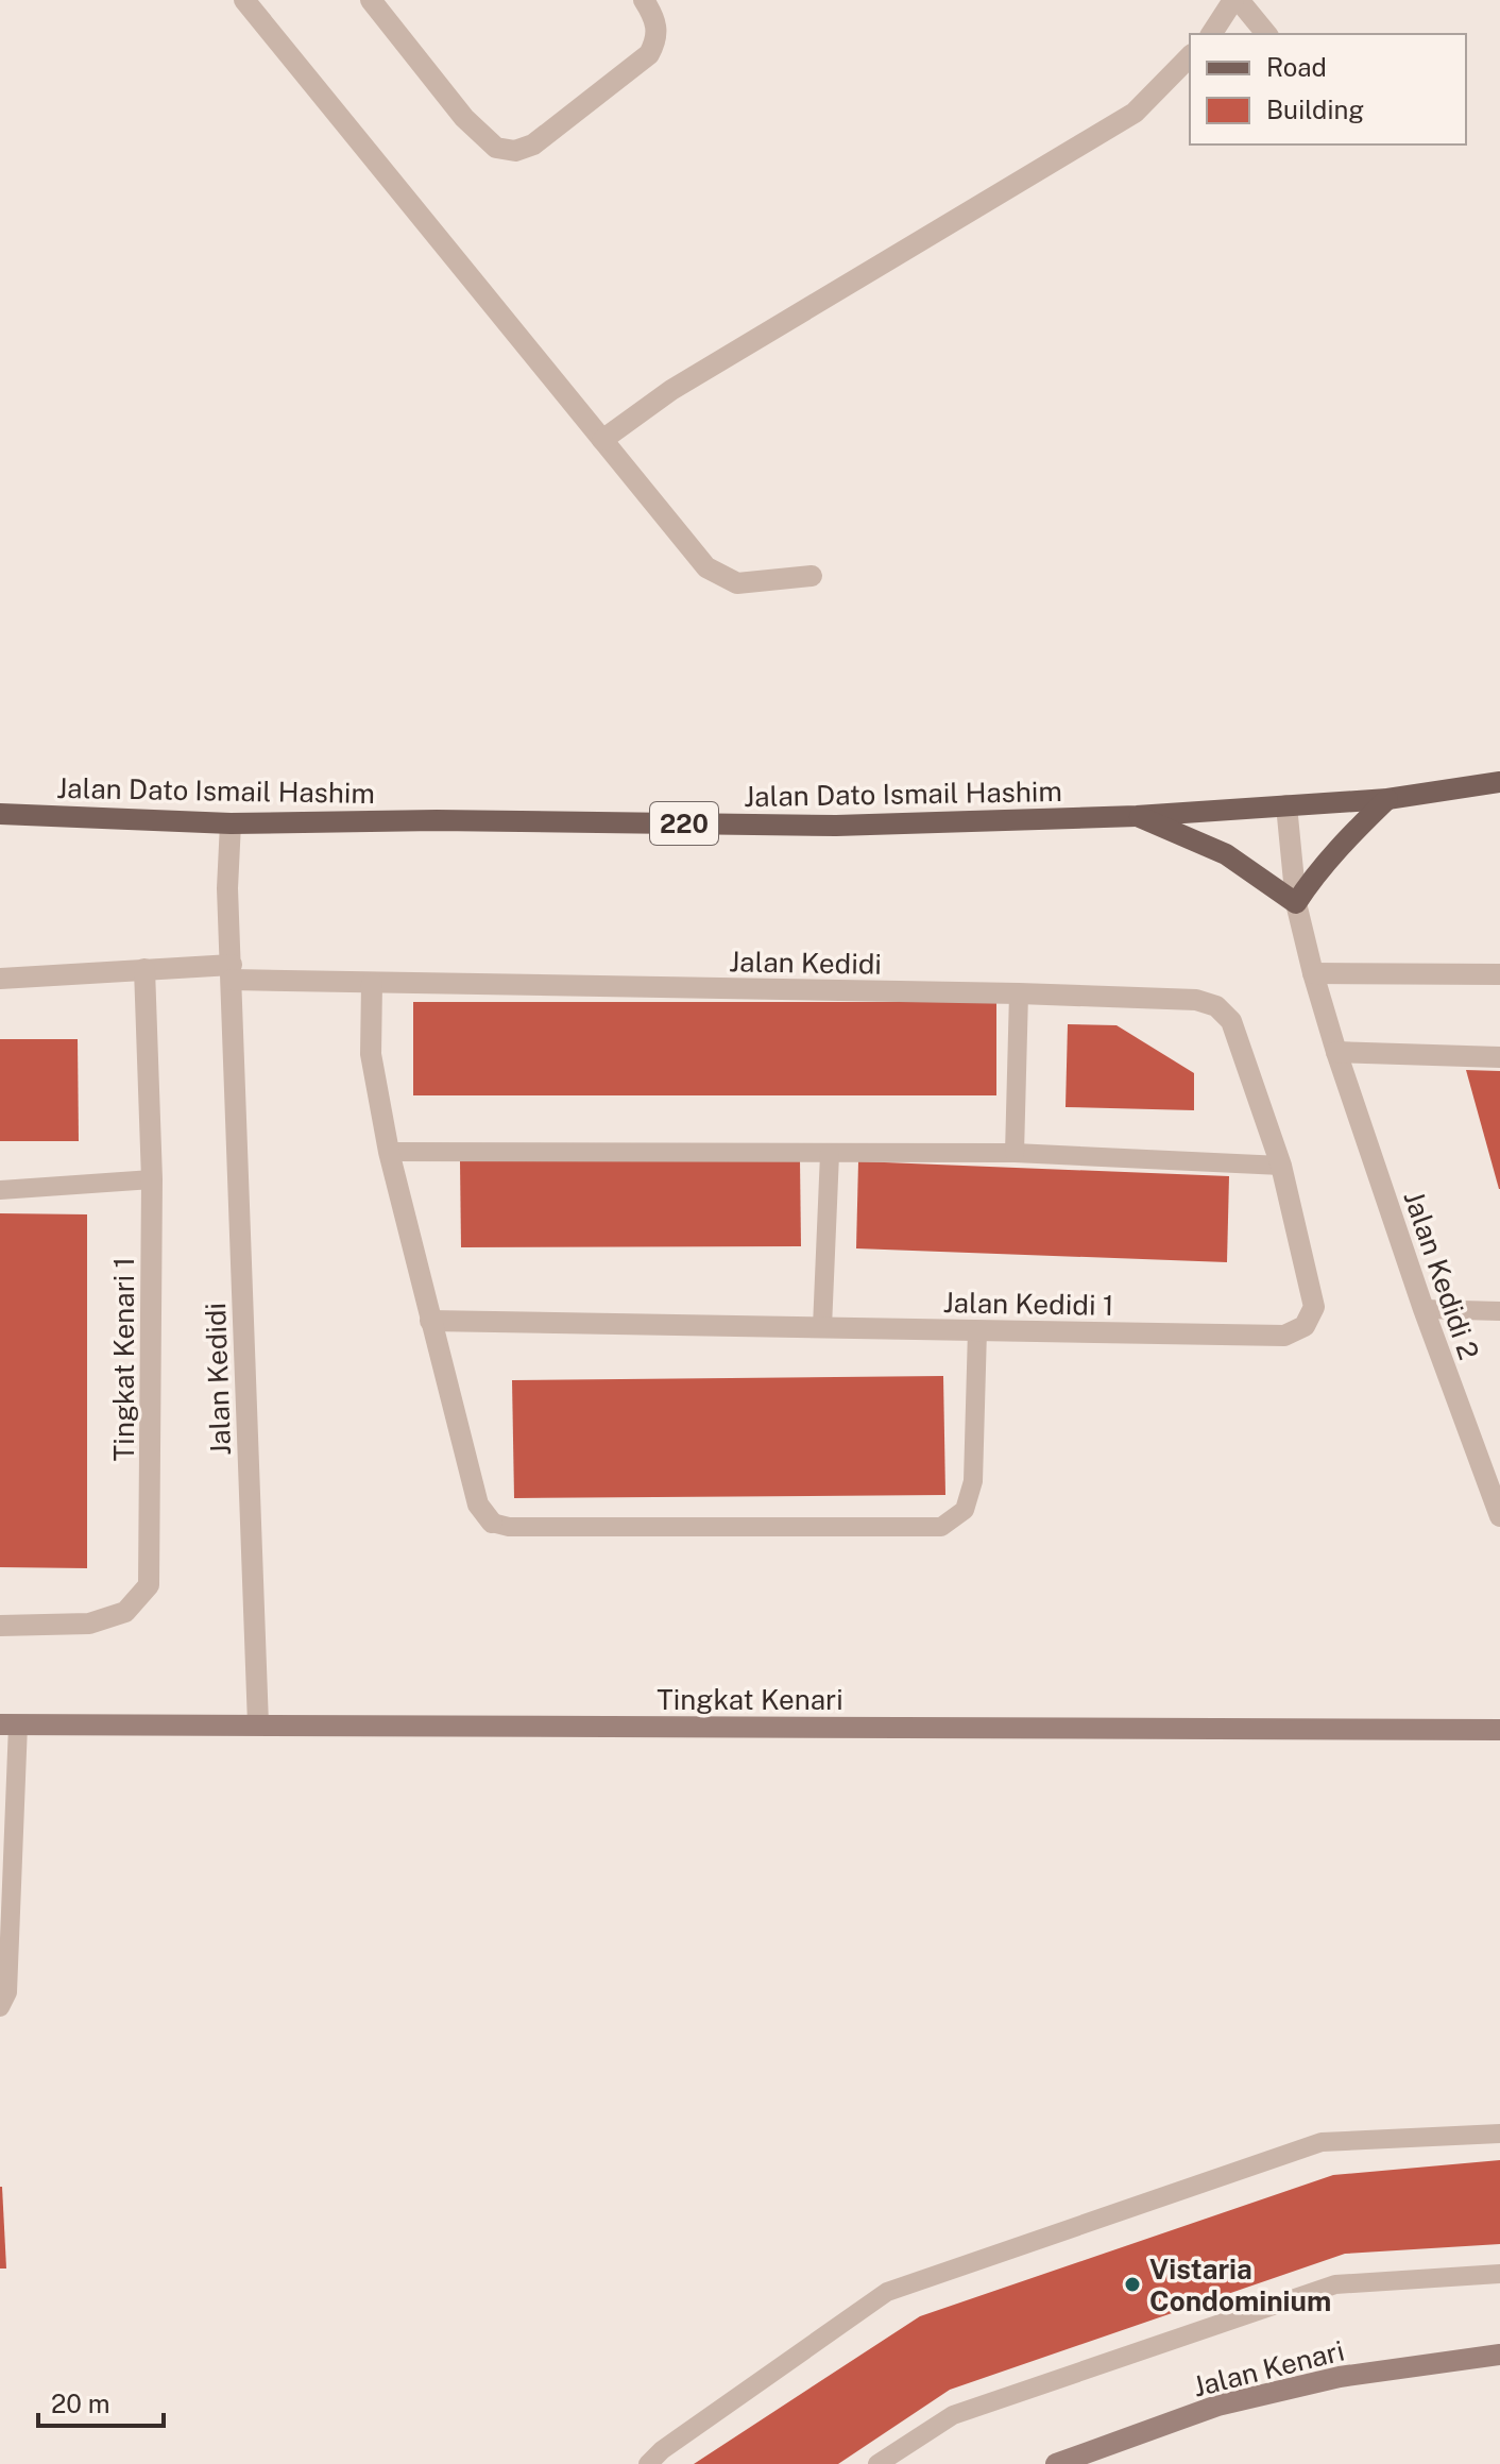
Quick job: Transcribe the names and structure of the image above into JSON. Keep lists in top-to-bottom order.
{
  "streets": {
    "main road": ["Jalan Dato Ismail Hashim", "220"],
    "street": [
      "Jalan Kedidi",
      "Jalan Kedidi 2",
      "Jalan Kedidi 1",
      "Tingkat Kenari 1",
      "Tingkat Kenari",
      "Jalan Kenari"
    ]
  },
  "crossings": [
    ["Jalan Dato Ismail Hashim", "Jalan Kedidi"],
    ["Jalan Dato Ismail Hashim", "Jalan Kedidi 2"],
    ["Jalan Kedidi", "Jalan Kedidi 1"],
    ["Jalan Kedidi", "Tingkat Kenari"]
  ],
  "places": ["Vistaria Condominium"],
  "legend": ["Road", "Building"],
  "scale_bar": "20 m"
}
